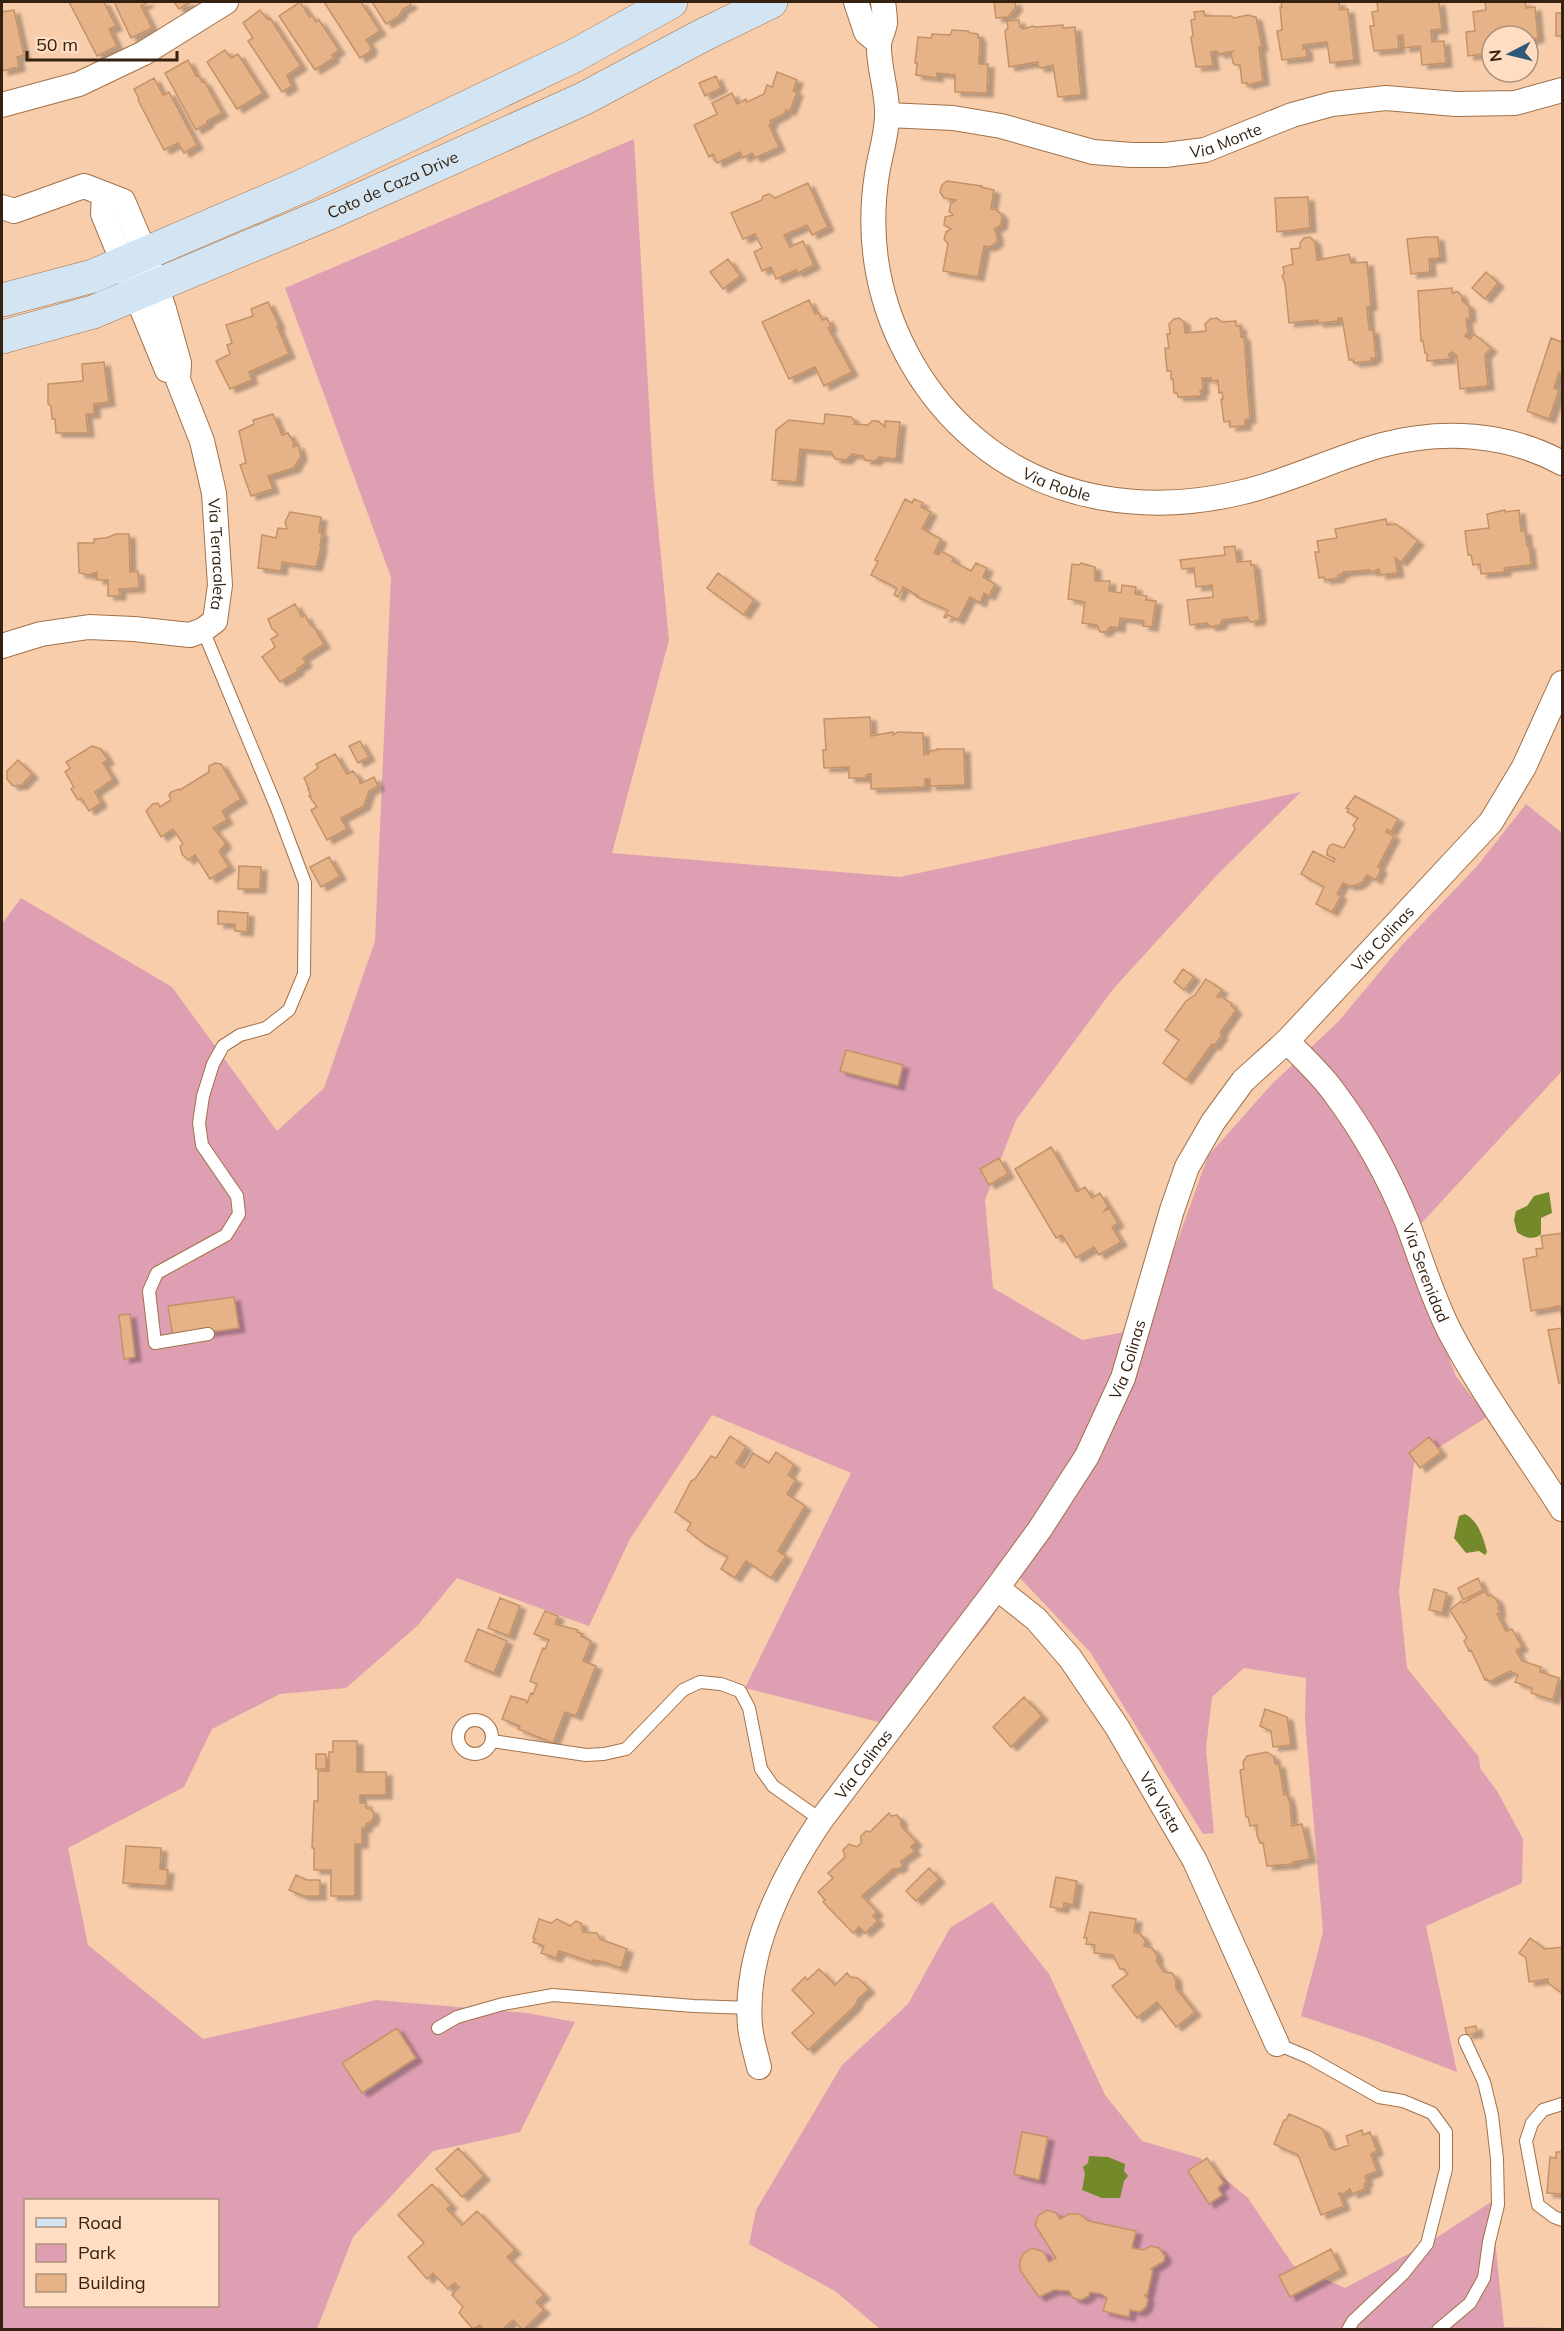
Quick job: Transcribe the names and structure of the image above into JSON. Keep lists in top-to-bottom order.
{
  "streets": {
    "main road": ["Coto de Caza Drive"],
    "street": [
      "Via Monte",
      "Via Roble",
      "Via Terracaleta",
      "Via Colinas",
      "Via Serenidad",
      "Via Vista"
    ]
  },
  "crossings": [
    ["Via Monte", "Via Roble"],
    ["Coto de Caza Drive", "Via Terracaleta"],
    ["Via Colinas", "Via Serenidad"],
    ["Via Colinas", "Via Vista"]
  ],
  "legend": ["Road", "Park", "Building"],
  "scale_bar": "50 m",
  "north": "left"
}
